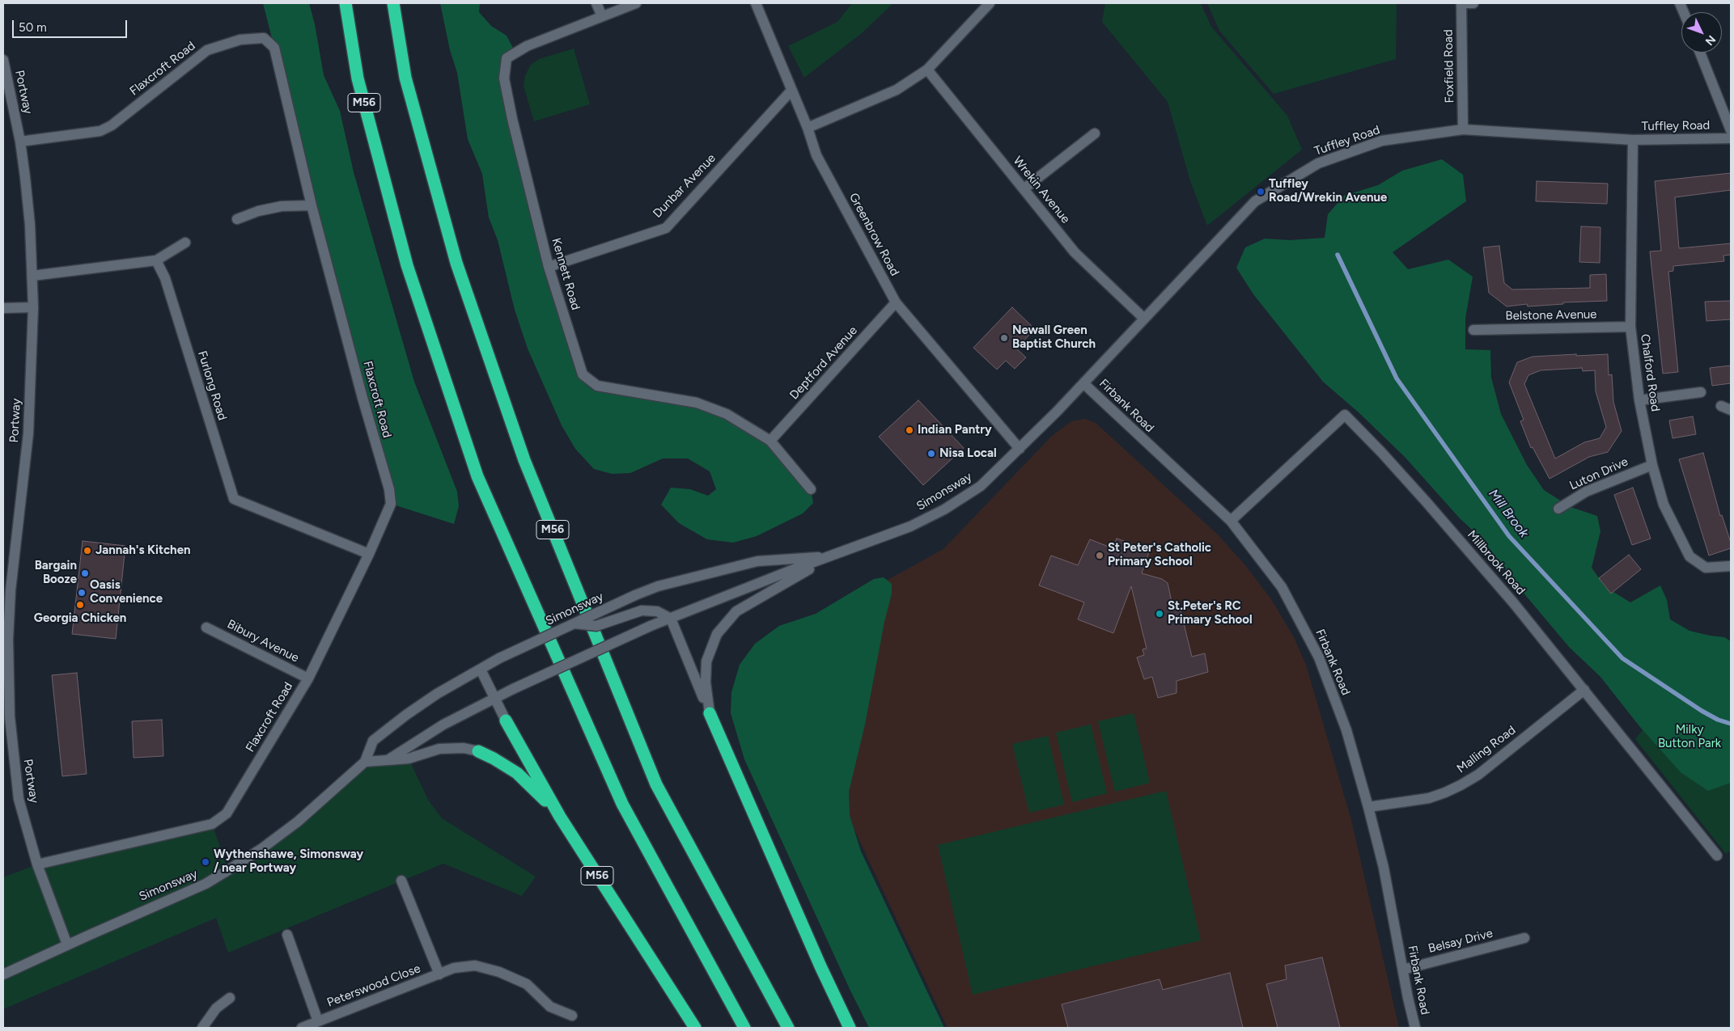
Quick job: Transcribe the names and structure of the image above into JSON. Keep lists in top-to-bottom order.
{
  "streets": {
    "highway": ["M56"],
    "street": [
      "Foxfield Road",
      "Flaxcroft Road",
      "Portway",
      "Tuffley Road",
      "Dunbar Avenue",
      "Wrekin Avenue",
      "Greenbrow Road",
      "Kennett Road",
      "Belstone Avenue",
      "Deptford Avenue",
      "Chalford Road",
      "Furlong Road",
      "Firbank Road",
      "Luton Drive",
      "Simonsway",
      "Millbrook Road",
      "Bibury Avenue",
      "Malling Road",
      "Belsay Drive",
      "Peterswood Close"
    ]
  },
  "crossings": [
    ["Foxfield Road", "Tuffley Road"],
    ["Flaxcroft Road", "Portway"],
    ["Flaxcroft Road", "Furlong Road"],
    ["Flaxcroft Road", "Bibury Avenue"],
    ["Portway", "Simonsway"],
    ["Tuffley Road", "Wrekin Avenue"],
    ["Tuffley Road", "Chalford Road"],
    ["Tuffley Road", "Firbank Road"],
    ["Tuffley Road", "Simonsway"],
    ["Dunbar Avenue", "Greenbrow Road"],
    ["Dunbar Avenue", "Kennett Road"],
    ["Greenbrow Road", "Deptford Avenue"],
    ["Greenbrow Road", "Simonsway"],
    ["Kennett Road", "Deptford Avenue"],
    ["Belstone Avenue", "Chalford Road"],
    ["Chalford Road", "Luton Drive"],
    ["Firbank Road", "Simonsway"],
    ["Firbank Road", "Millbrook Road"],
    ["Firbank Road", "Malling Road"],
    ["Firbank Road", "Belsay Drive"],
    ["Millbrook Road", "Malling Road"]
  ],
  "water": ["Mill Brook"],
  "parks": ["Milky Button Park"],
  "places": [
    "Tuffley Road/Wrekin Avenue",
    "Newall Green Baptist Church",
    "Indian Pantry",
    "Nisa Local",
    "Jannah's Kitchen",
    "St Peter's Catholic Primary School",
    "Bargain Booze",
    "Oasis Convenience",
    "Georgia Chicken",
    "St.Peter's RC Primary School",
    "Wythenshawe, Simonsway / near Portway"
  ],
  "scale_bar": "50 m",
  "north": "bottom right"
}
